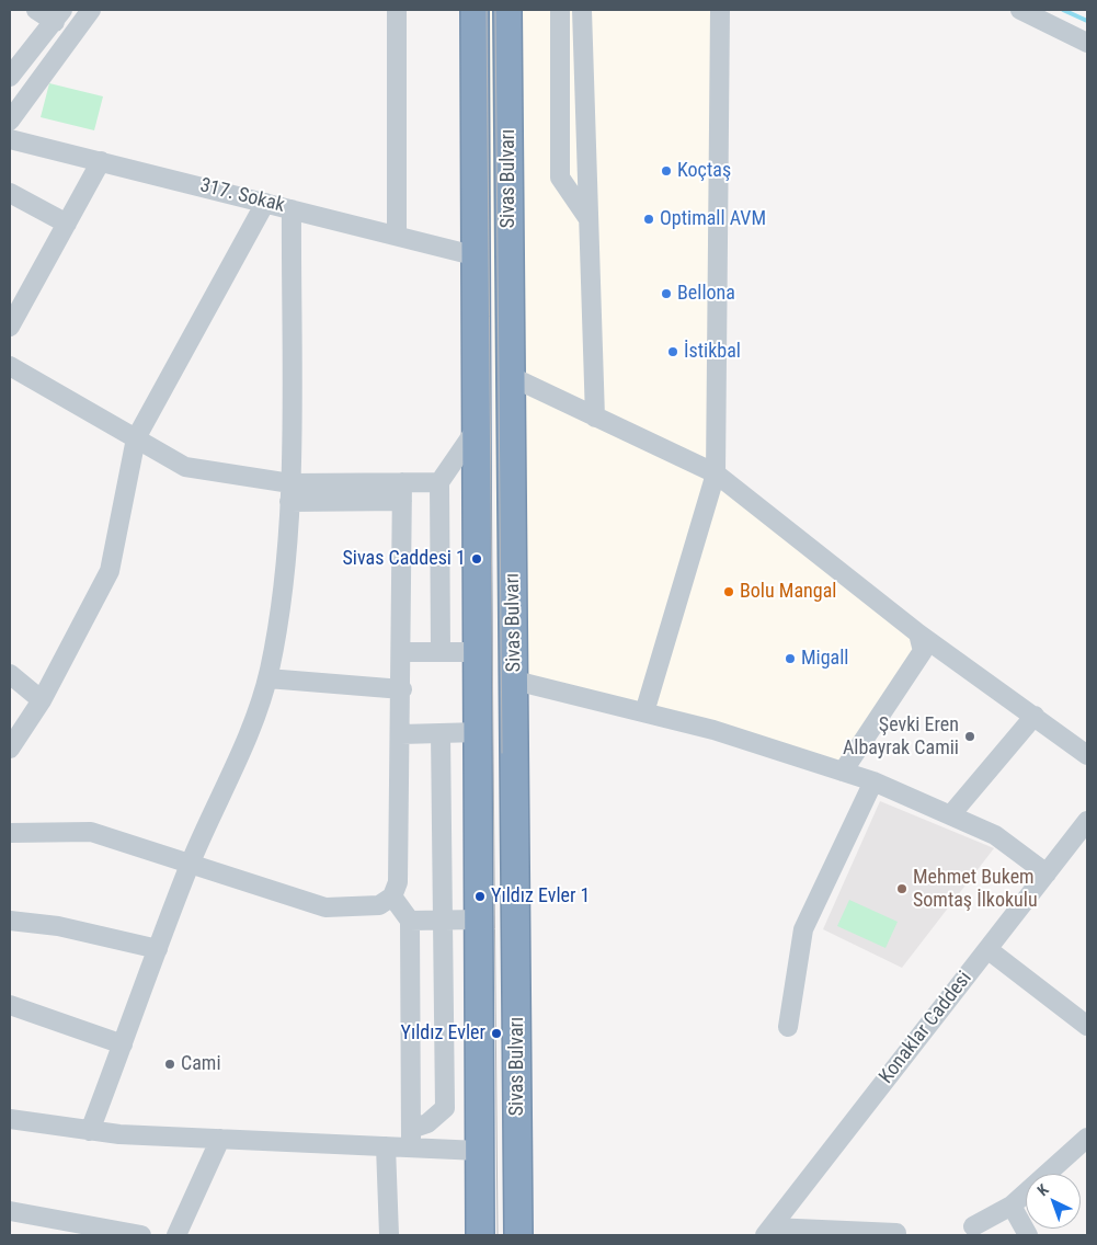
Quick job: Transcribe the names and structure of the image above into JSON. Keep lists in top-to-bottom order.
{
  "streets": {
    "highway": ["Sivas Bulvarı"],
    "street": ["317. Sokak", "Konaklar Caddesi"]
  },
  "crossings": [
    ["Sivas Bulvarı", "317. Sokak"]
  ],
  "places": [
    "Koçtaş",
    "Optimall AVM",
    "Bellona",
    "İstikbal",
    "Sivas Caddesi 1",
    "Bolu Mangal",
    "Migall",
    "Şevki Eren Albayrak Camii",
    "Mehmet Bukem Somtaş İlkokulu",
    "Yıldız Evler 1",
    "Yıldız Evler",
    "Cami"
  ],
  "north": "top left"
}
